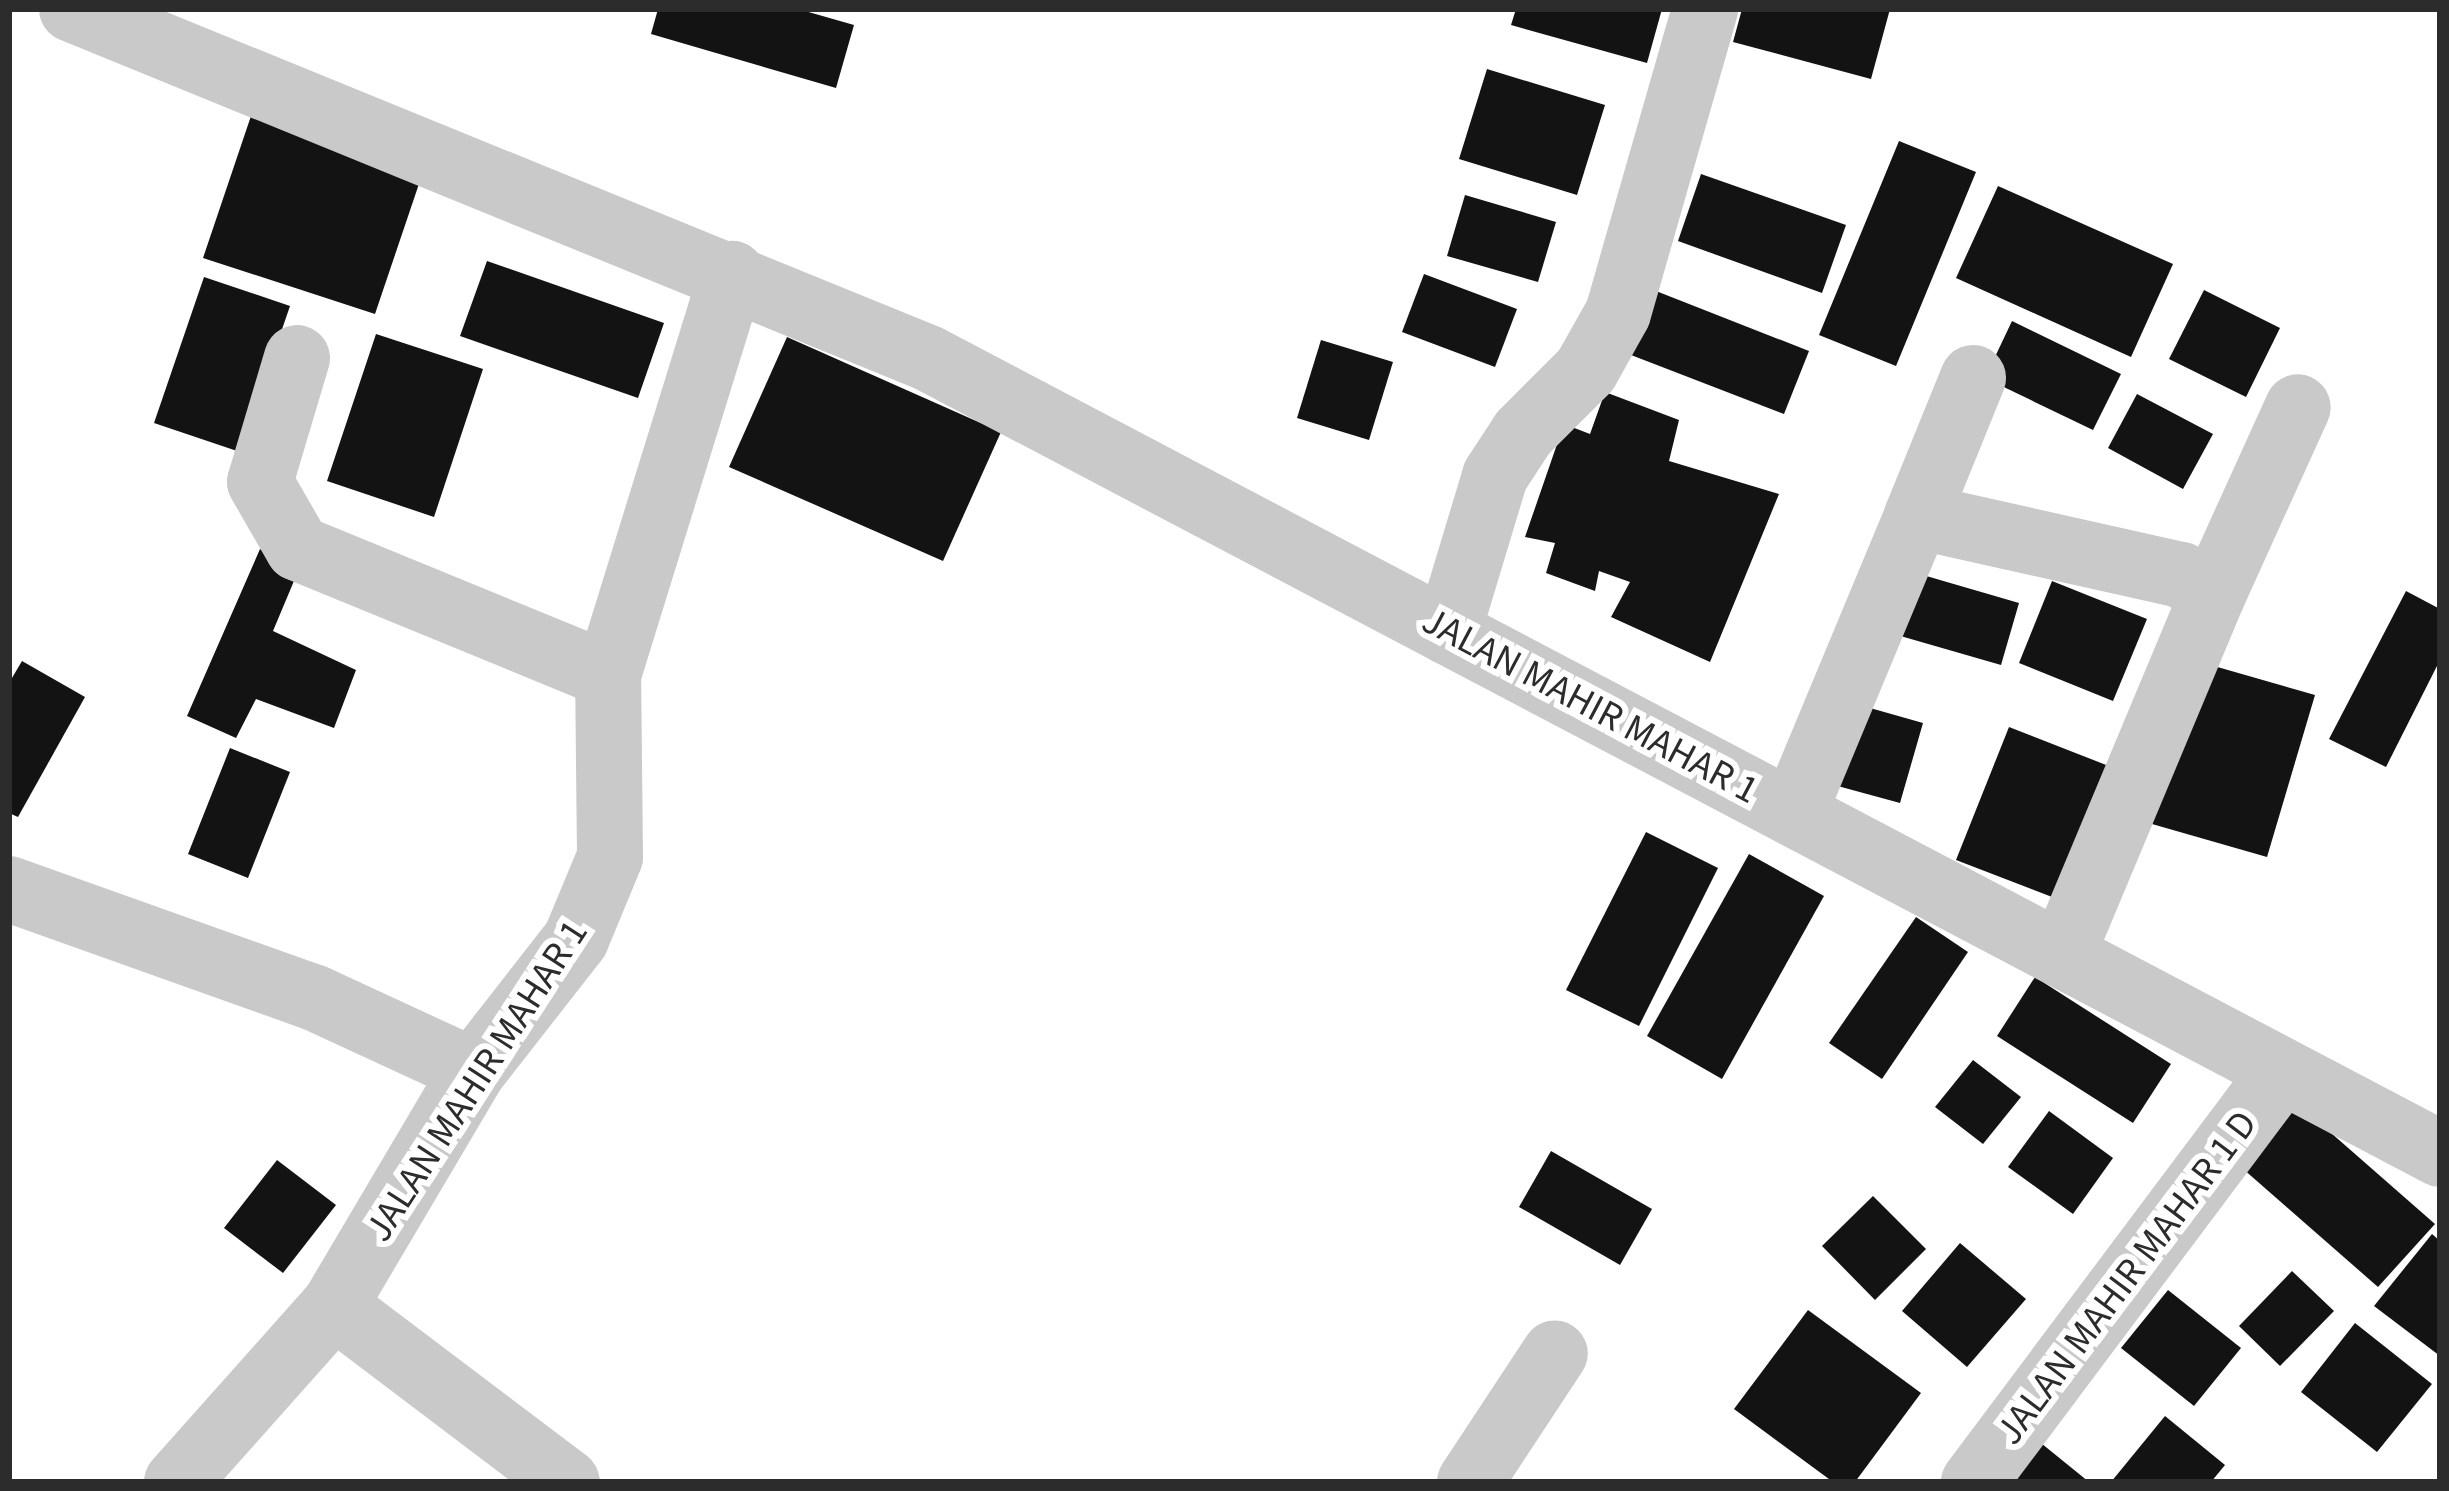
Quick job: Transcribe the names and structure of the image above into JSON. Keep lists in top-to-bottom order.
{
  "streets": {
    "street": ["JALAN MAHIR MAHAR 1", "JALAN MAHIR MAHAR 1 D"]
  },
  "crossings": [
    ["JALAN MAHIR MAHAR 1", "JALAN MAHIR MAHAR 1 D"]
  ]
}
